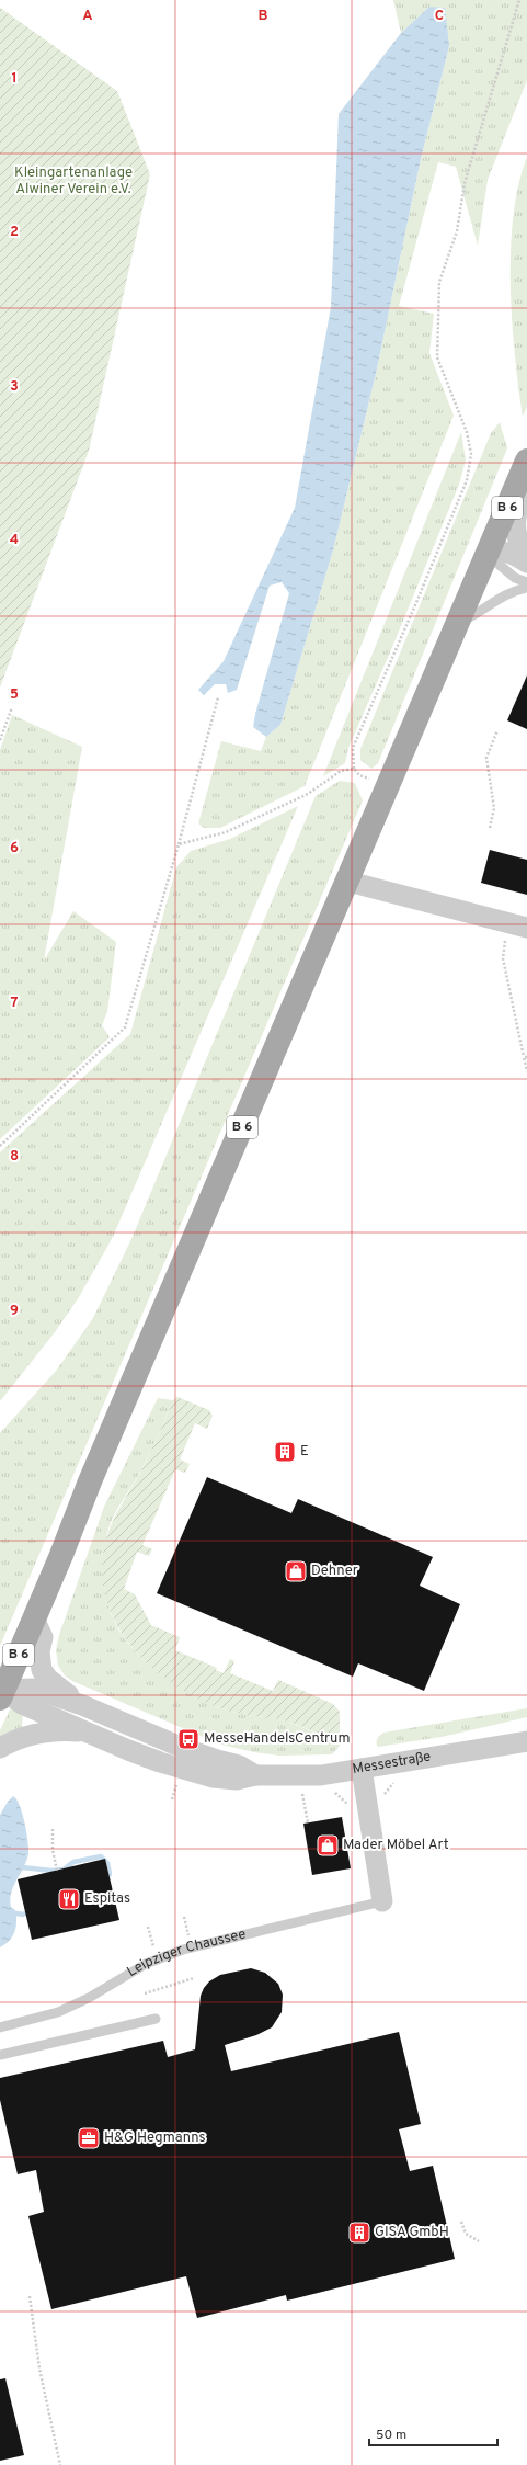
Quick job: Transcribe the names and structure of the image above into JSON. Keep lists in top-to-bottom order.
{
  "streets": {
    "main road": ["B 6"],
    "street": ["Messestraße"],
    "lane": ["Leipziger Chaussee"]
  },
  "crossings": [
    ["B 6", "Messestraße"]
  ],
  "parks": ["Kleingartenanlage Alwiner Verein e.V."],
  "places": {
    "building": ["E", "GISA GmbH"],
    "shop": ["Dehner", "Mader Möbel Art"],
    "bus stop": ["MesseHandelsCentrum"],
    "restaurant": ["Espitas"],
    "office": ["H&G Hegmanns"]
  },
  "scale_bar": "50 m",
  "grid": {
    "columns": ["A", "B", "C"],
    "rows": [
      "1",
      "2",
      "3",
      "4",
      "5",
      "6",
      "7",
      "8",
      "9"
    ]
  }
}
